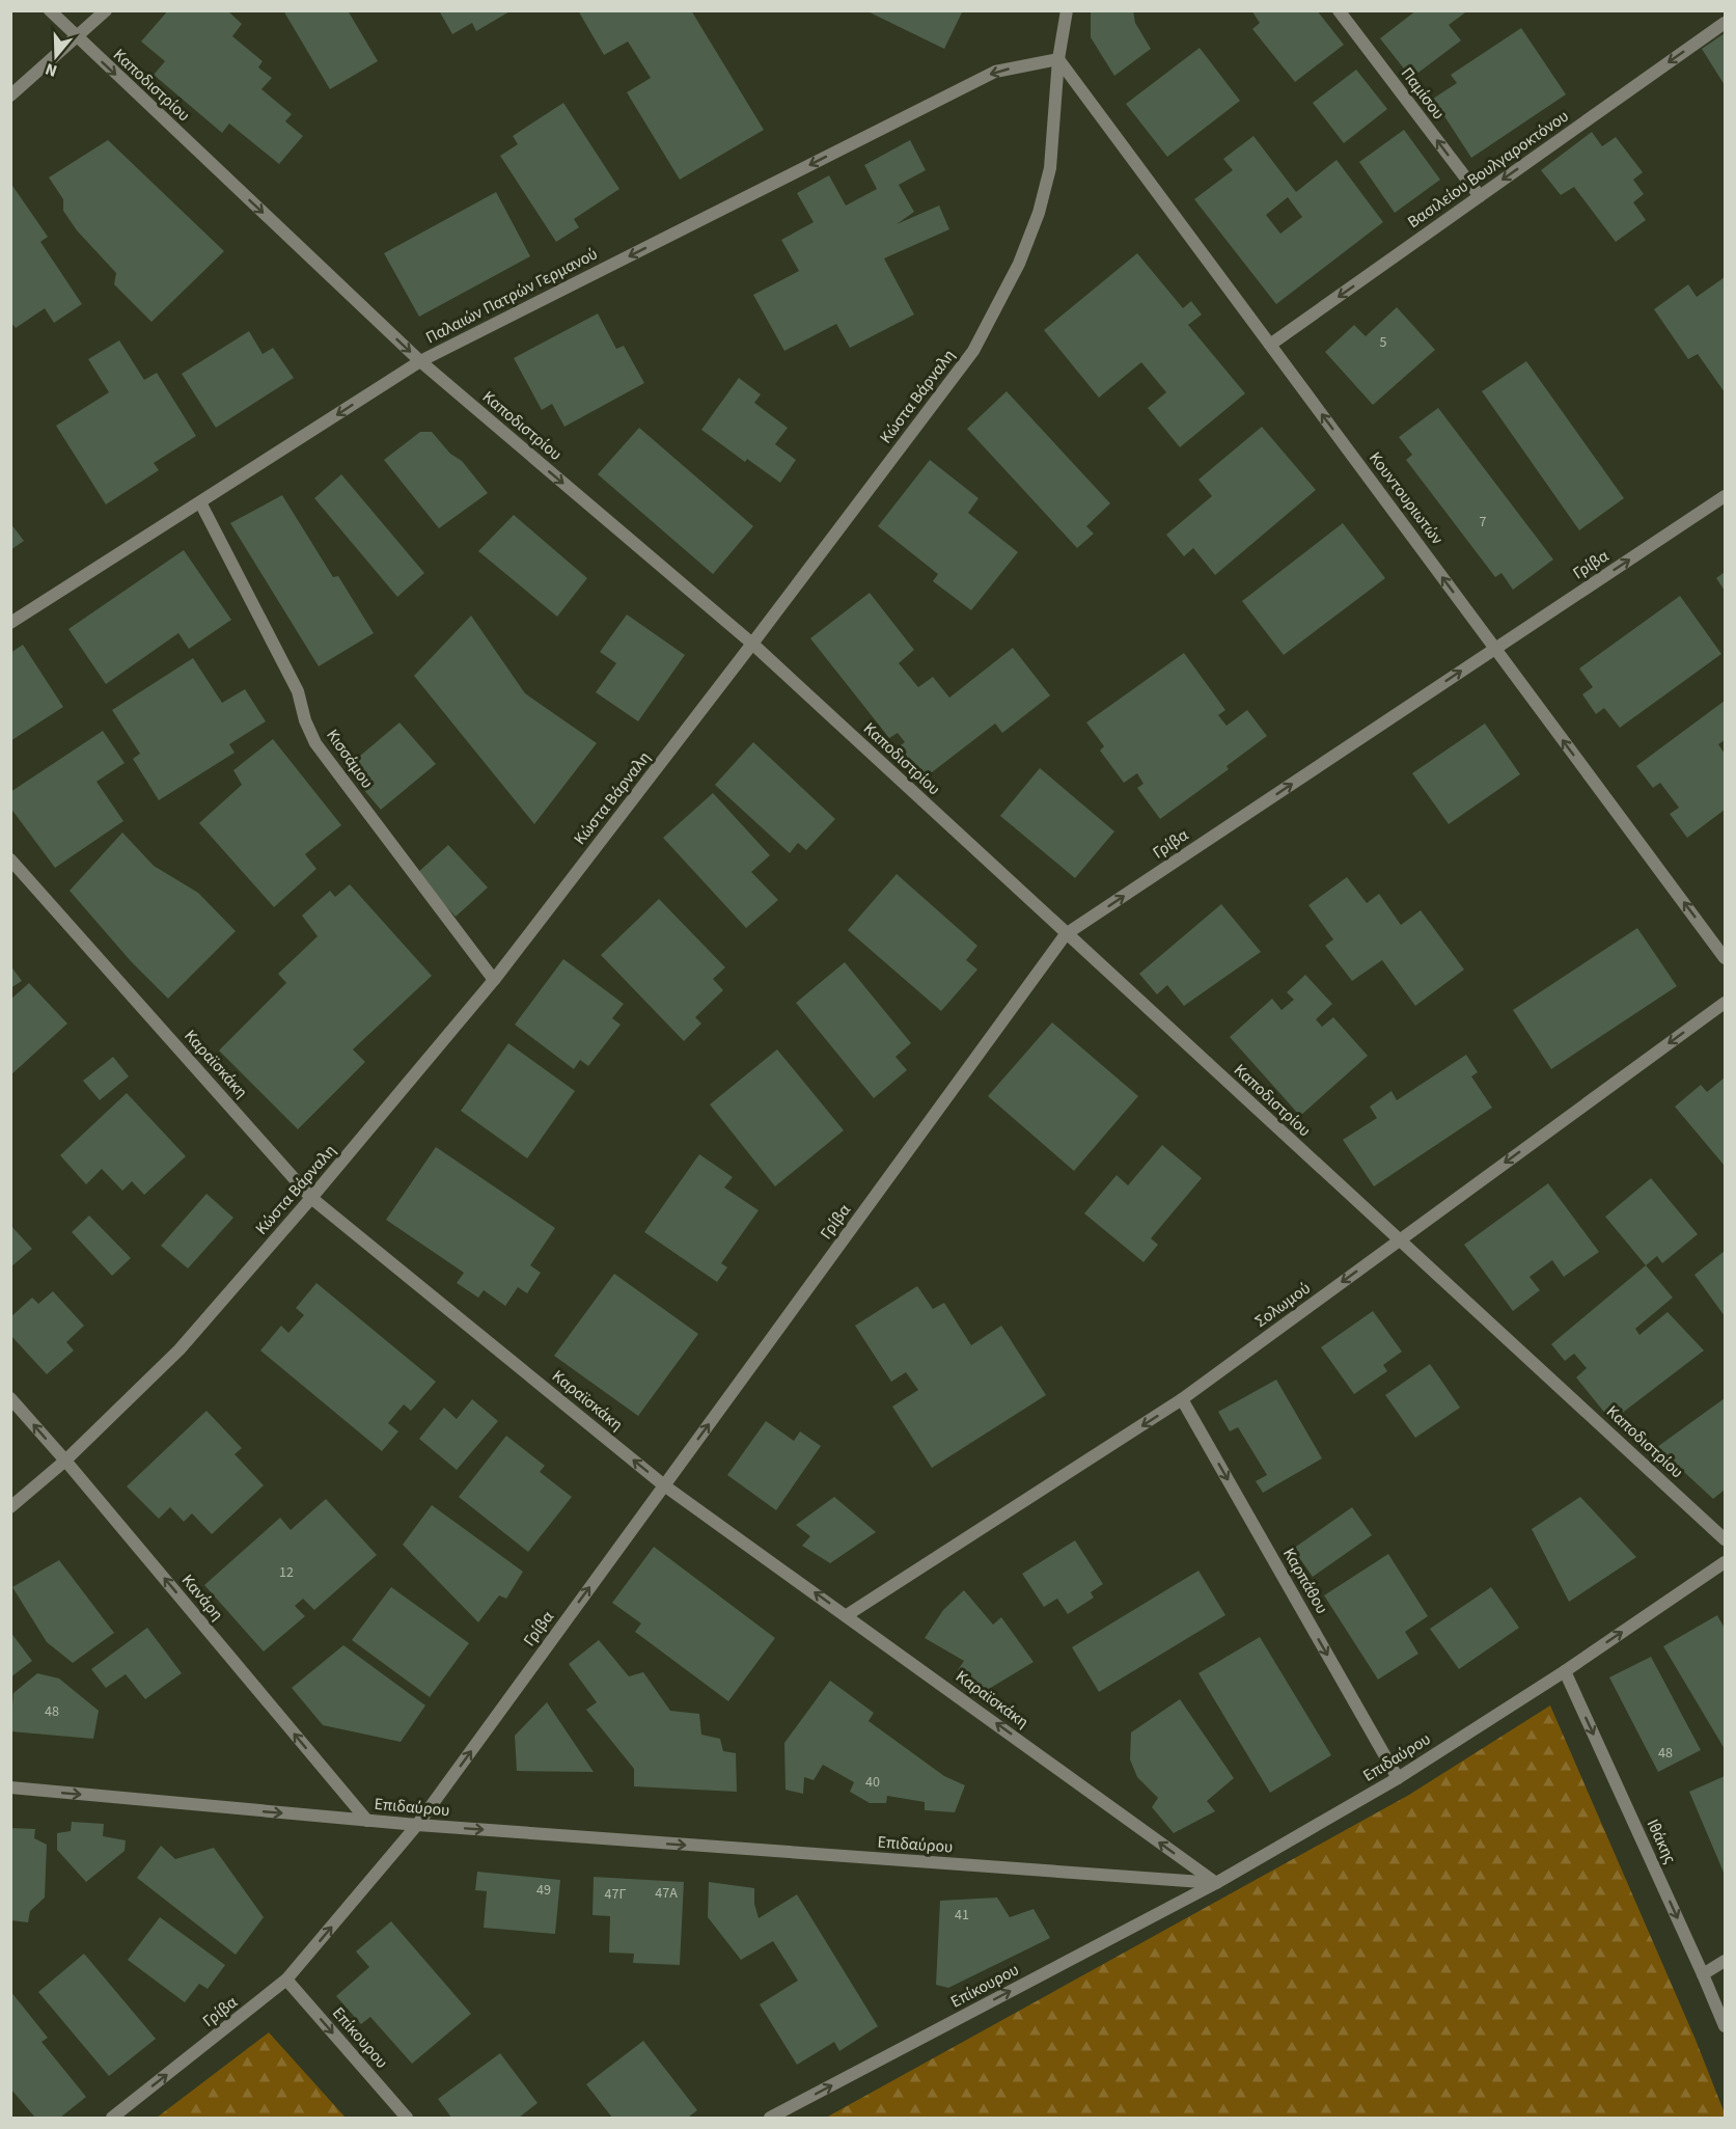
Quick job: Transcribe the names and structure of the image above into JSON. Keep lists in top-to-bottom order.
{
  "streets": {
    "street": [
      "Καποδιστρίου",
      "Παμίσου",
      "Βασιλείου Βουλγαροκτόνου",
      "Παλαιών Πατρών Γερμανού",
      "Κώστα Βάρναλη",
      "Κουντουριωτών",
      "Γρίβα",
      "Κισσάμου",
      "Καραϊσκάκη",
      "Σολωμού",
      "Καρπάθου",
      "Κανάρη",
      "Επιδαύρου",
      "Ιθάκης",
      "Επίκουρου"
    ]
  },
  "crossings": [
    ["Καποδιστρίου", "Παλαιών Πατρών Γερμανού"],
    ["Καποδιστρίου", "Κώστα Βάρναλη"],
    ["Καποδιστρίου", "Γρίβα"],
    ["Καποδιστρίου", "Σολωμού"],
    ["Παμίσου", "Βασιλείου Βουλγαροκτόνου"],
    ["Βασιλείου Βουλγαροκτόνου", "Κουντουριωτών"],
    ["Παλαιών Πατρών Γερμανού", "Κώστα Βάρναλη"],
    ["Παλαιών Πατρών Γερμανού", "Κουντουριωτών"],
    ["Παλαιών Πατρών Γερμανού", "Κισσάμου"],
    ["Κώστα Βάρναλη", "Κουντουριωτών"],
    ["Κώστα Βάρναλη", "Κισσάμου"],
    ["Κώστα Βάρναλη", "Καραϊσκάκη"],
    ["Κώστα Βάρναλη", "Κανάρη"],
    ["Κουντουριωτών", "Γρίβα"],
    ["Γρίβα", "Καραϊσκάκη"],
    ["Γρίβα", "Επιδαύρου"],
    ["Γρίβα", "Επίκουρου"],
    ["Καραϊσκάκη", "Σολωμού"],
    ["Καραϊσκάκη", "Επιδαύρου"],
    ["Καραϊσκάκη", "Επίκουρου"],
    ["Σολωμού", "Καρπάθου"],
    ["Καρπάθου", "Επιδαύρου"],
    ["Κανάρη", "Επιδαύρου"],
    ["Επιδαύρου", "Ιθάκης"],
    ["Επιδαύρου", "Επίκουρου"]
  ],
  "one_way": [
    "Καποδιστρίου",
    "Παμίσου",
    "Βασιλείου Βουλγαροκτόνου",
    "Παλαιών Πατρών Γερμανού",
    "Κουντουριωτών",
    "Γρίβα",
    "Καραϊσκάκη",
    "Σολωμού",
    "Καρπάθου",
    "Κανάρη",
    "Επιδαύρου",
    "Ιθάκης",
    "Επίκουρου"
  ],
  "house_numbers": [
    "5",
    "7",
    "12",
    "48",
    "48",
    "40",
    "49",
    "47Α",
    "47Γ",
    "41"
  ],
  "north": "bottom"
}
